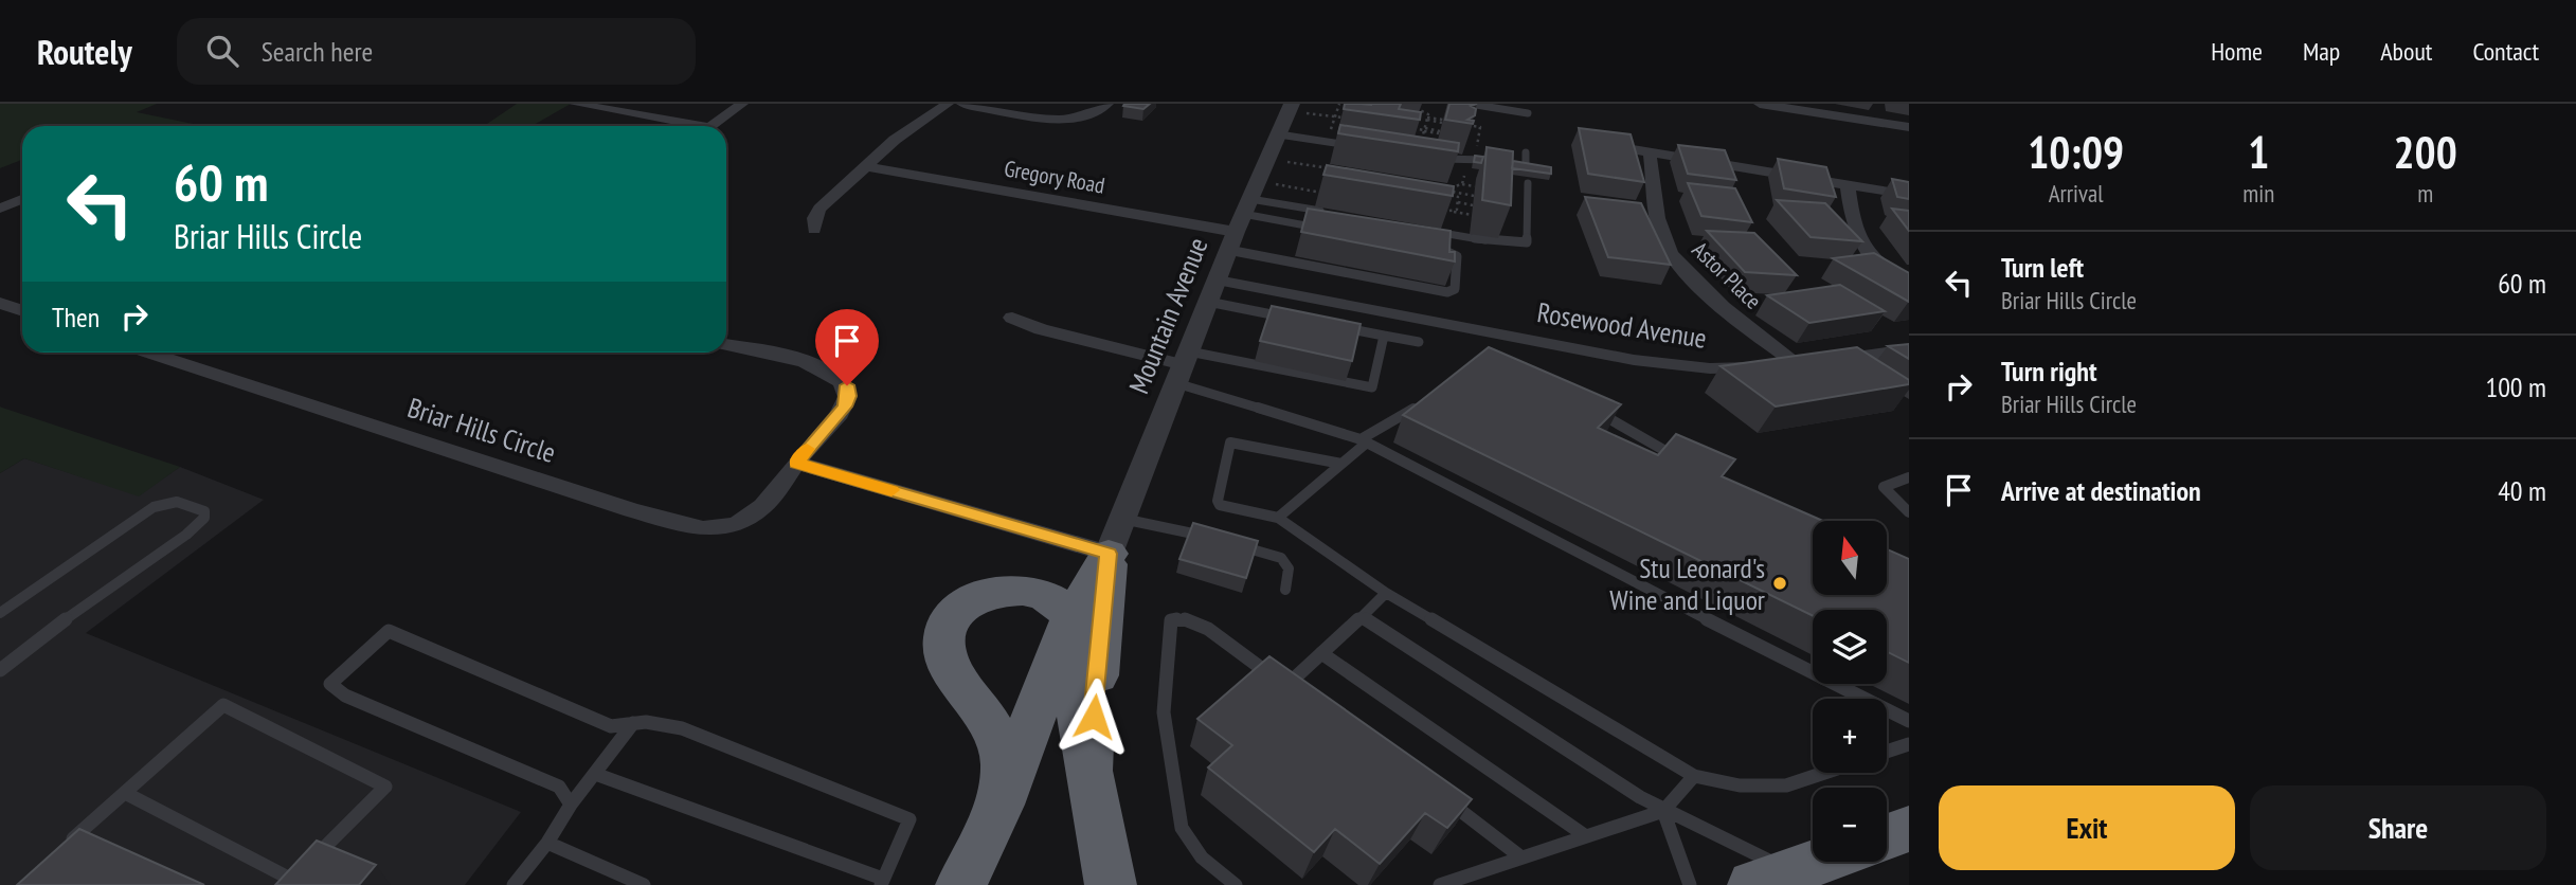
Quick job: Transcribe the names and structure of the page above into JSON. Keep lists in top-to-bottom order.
{
  "streets": {
    "street": [
      "Gregory Road",
      "Astor Place",
      "Mountain Avenue",
      "Rosewood Avenue",
      "Briar Hills Circle"
    ]
  },
  "crossings": [
    ["Gregory Road", "Mountain Avenue"],
    ["Gregory Road", "Rosewood Avenue"],
    ["Astor Place", "Rosewood Avenue"],
    ["Mountain Avenue", "Rosewood Avenue"]
  ],
  "places": ["Stu Leonard's Wine and Liquor"],
  "north": "top",
  "page": {
    "header": "Routely",
    "search": "Search here",
    "nav": [
      "Home",
      "Map",
      "About",
      "Contact"
    ],
    "eta": [
      "10:09",
      "Arrival",
      "1",
      "min",
      "200",
      "m"
    ],
    "turn": ["60 m", "Briar Hills Circle"],
    "list": [
      {
        "name": "Turn left",
        "note": "Briar Hills Circle",
        "value": "60 m"
      },
      {
        "name": "Turn right",
        "note": "Briar Hills Circle",
        "value": "100 m"
      },
      {
        "name": "Arrive at destination",
        "value": "40 m"
      }
    ],
    "then": "Then",
    "map_buttons": ["+", "−"],
    "buttons": ["Exit", "Share"]
  }
}
